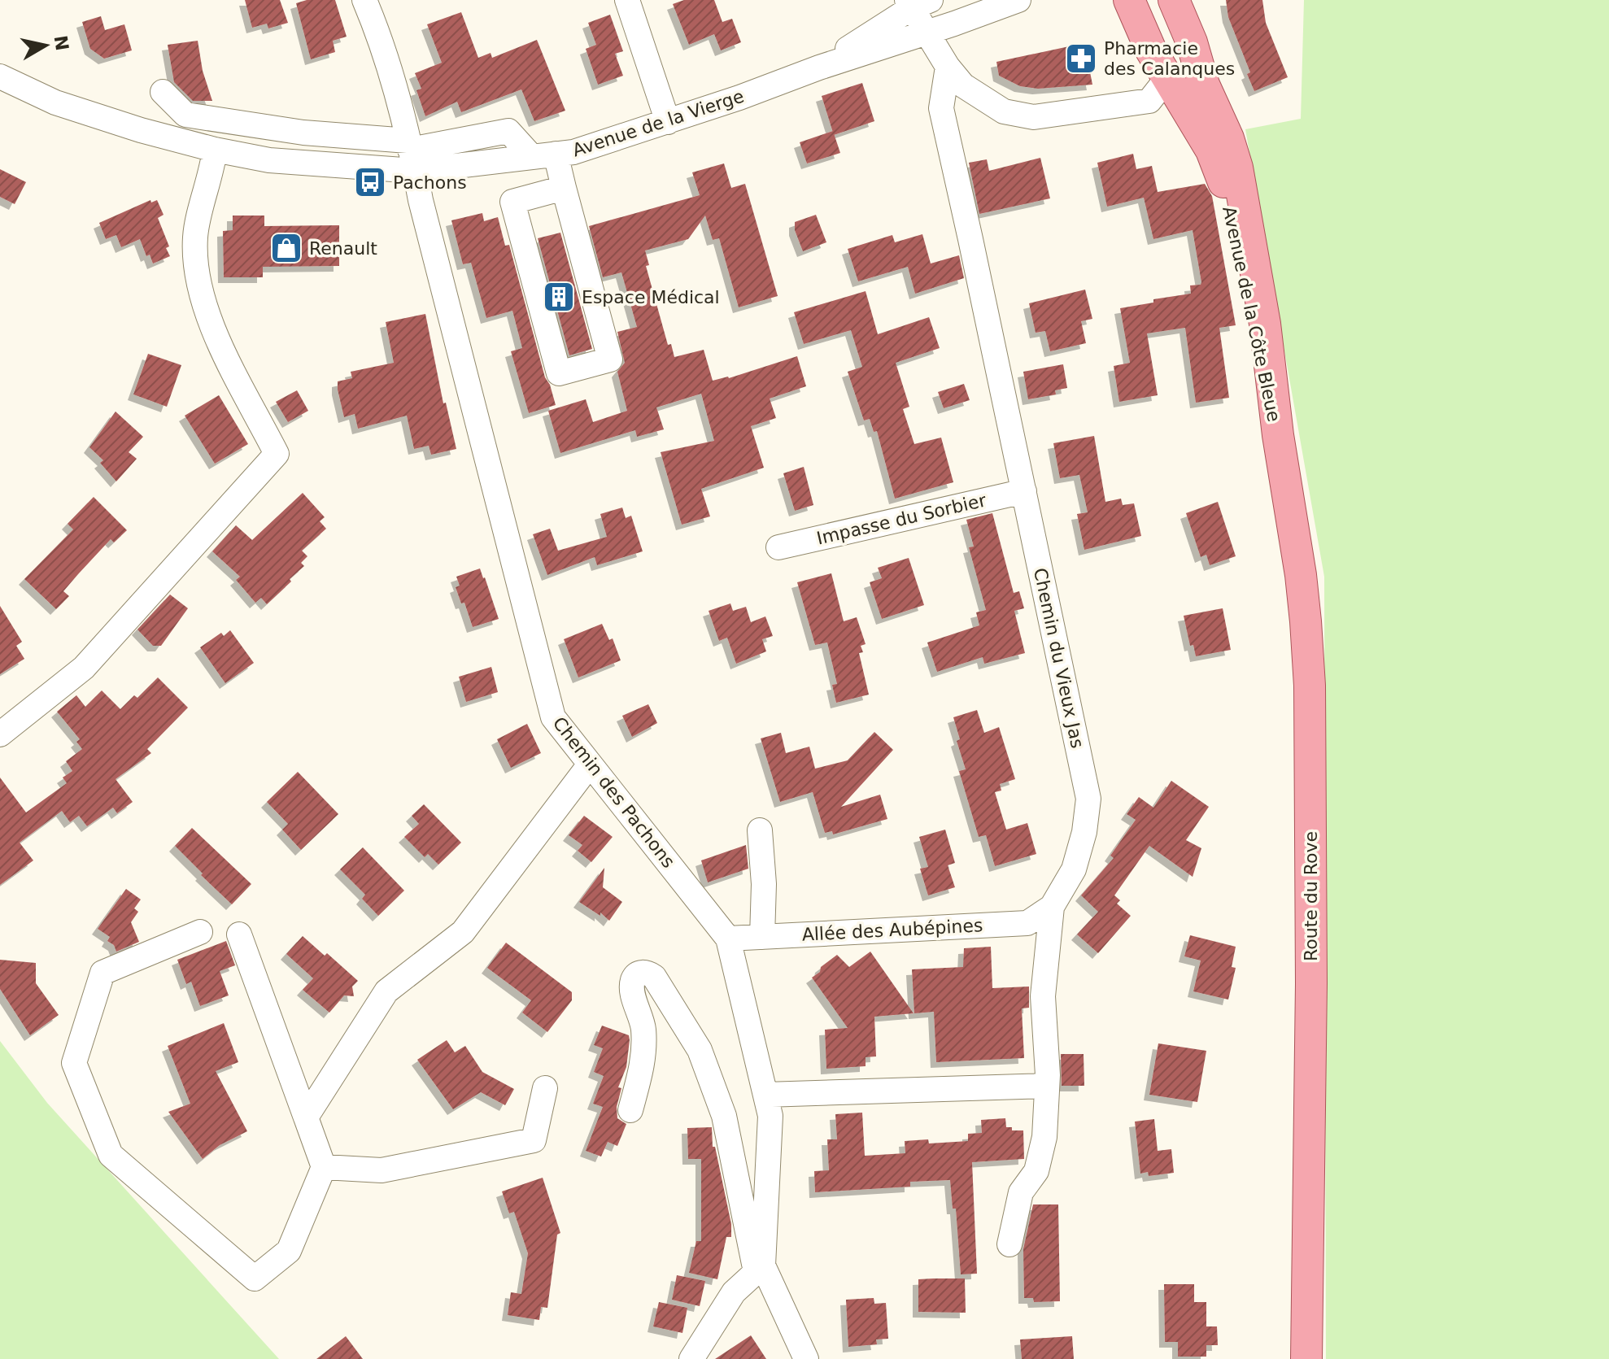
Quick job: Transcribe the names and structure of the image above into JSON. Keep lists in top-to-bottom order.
{
  "streets": {
    "main road": ["Avenue de la Côte Bleue", "Route du Rove"],
    "street": [
      "Avenue de la Vierge",
      "Impasse du Sorbier",
      "Chemin du Vieux Jas",
      "Chemin des Pachons",
      "Allée des Aubépines"
    ]
  },
  "crossings": [
    ["Avenue de la Vierge", "Chemin des Pachons"],
    ["Avenue de la Côte Bleue", "Route du Rove"],
    ["Impasse du Sorbier", "Chemin du Vieux Jas"],
    ["Chemin du Vieux Jas", "Allée des Aubépines"],
    ["Chemin des Pachons", "Allée des Aubépines"]
  ],
  "places": {
    "pharmacy": ["Pharmacie des Calanques"],
    "bus stop": ["Pachons"],
    "shop": ["Renault"],
    "building": ["Espace Médical"]
  },
  "north": "right"
}
